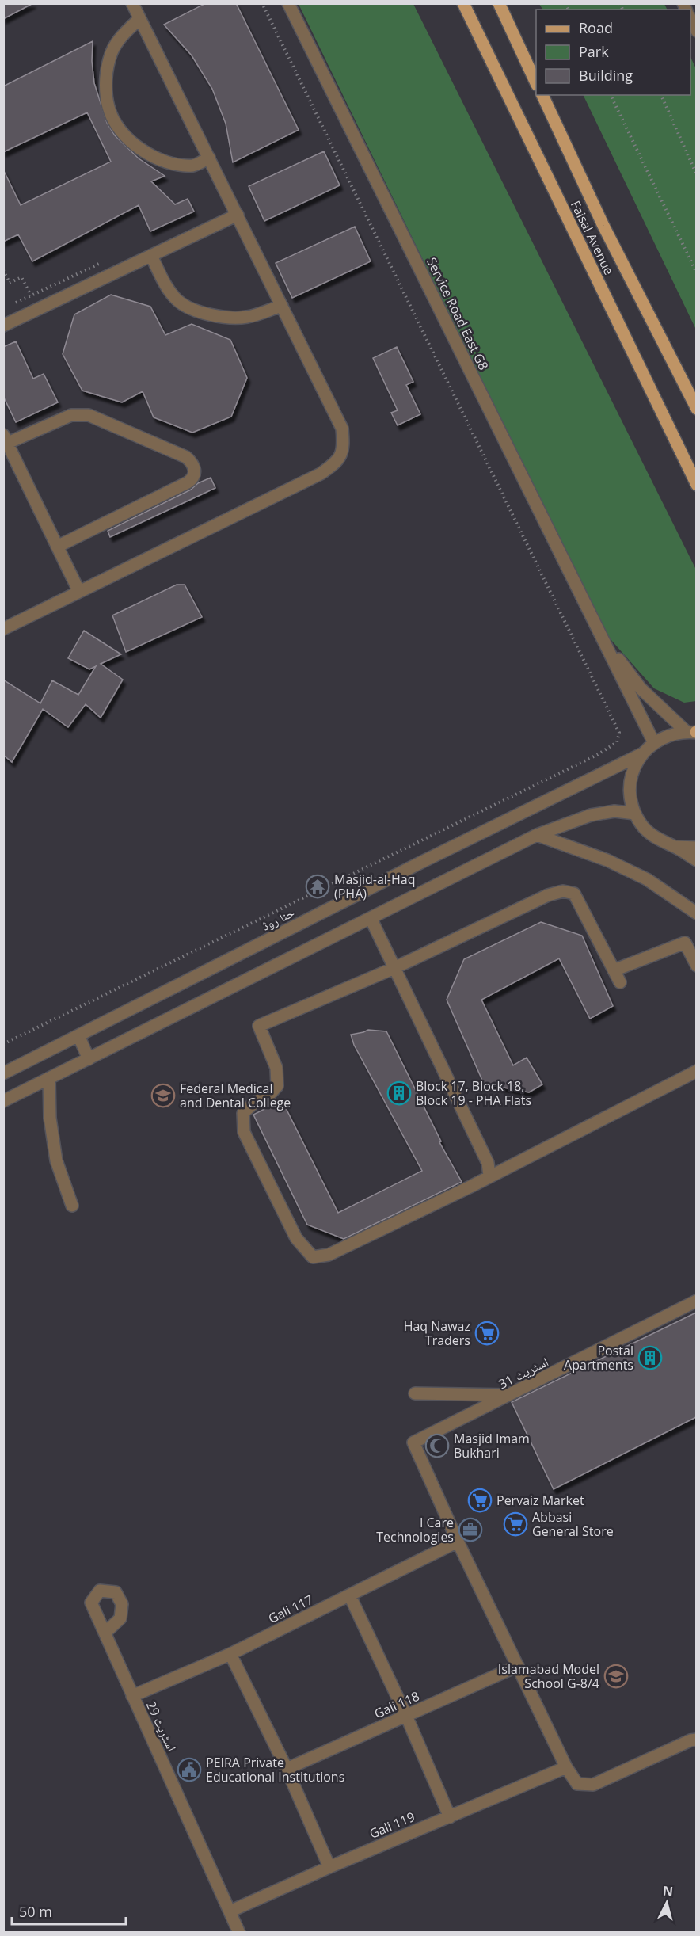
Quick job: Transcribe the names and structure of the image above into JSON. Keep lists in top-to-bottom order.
{
  "streets": {
    "main road": ["Faisal Avenue"],
    "street": [
      "Service Road East G8",
      "حنا روڈ",
      "اسٹریٹ 31",
      "Gali 117",
      "Gali 118",
      "اسٹریٹ 29",
      "Gali 119"
    ]
  },
  "crossings": [
    ["اسٹریٹ 31", "Gali 117"],
    ["Gali 117", "اسٹریٹ 29"],
    ["اسٹریٹ 29", "Gali 119"]
  ],
  "places": {
    "temple": ["Masjid-al-Haq (PHA)"],
    "building": ["Block 17, Block 18, Block 19 - PHA Flats", "Postal Apartments"],
    "school or university": ["Federal Medical and Dental College", "Islamabad Model School G-8/4"],
    "supermarket": ["Haq Nawaz Traders", "Pervaiz Market", "Abbasi General Store"],
    "mosque": ["Masjid Imam Bukhari"],
    "office": ["I Care Technologies"],
    "public building": ["PEIRA Private Educational Institutions"]
  },
  "legend": ["Road", "Park", "Building"],
  "scale_bar": "50 m",
  "north": "top"
}
